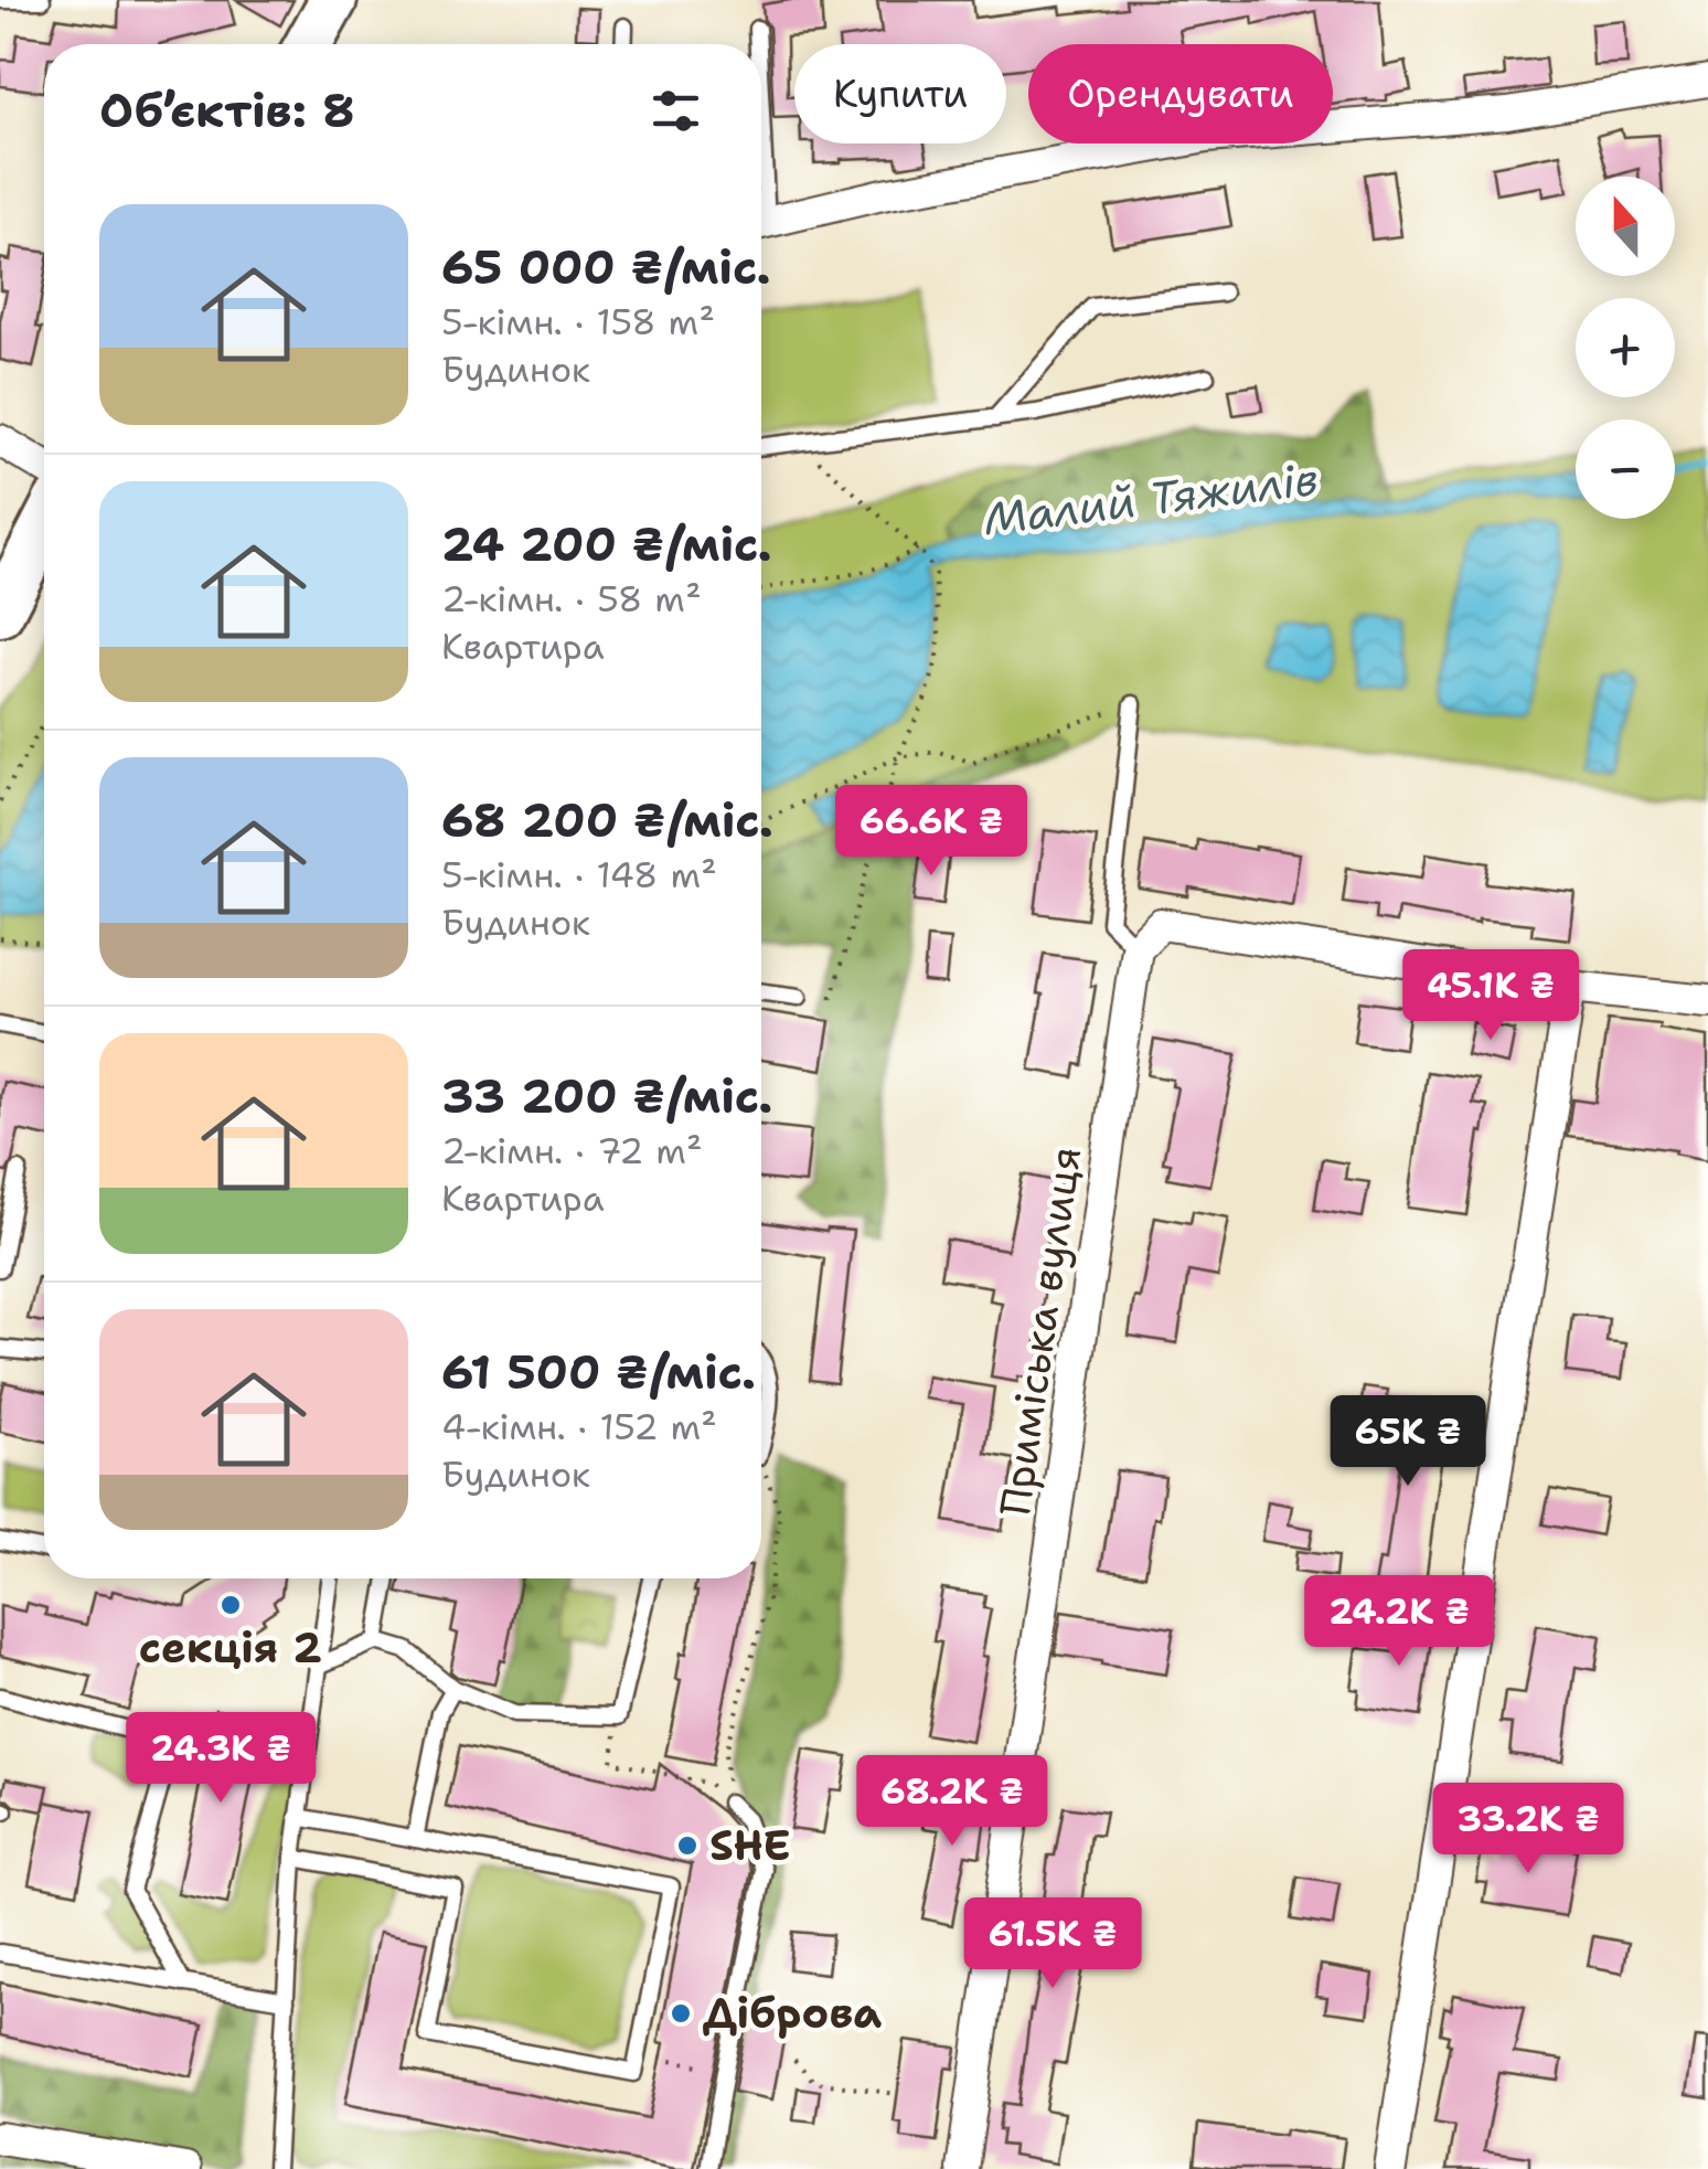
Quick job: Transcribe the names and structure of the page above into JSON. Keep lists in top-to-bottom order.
{
  "streets": {
    "street": ["Приміська вулиця"]
  },
  "water": ["Малий Тяжилів"],
  "places": ["секція 2", "SHE", "Діброва"],
  "north": "top",
  "page": {
    "chip": ["Купити", "Орендувати"],
    "heading": "Об’єктів: 8",
    "map_buttons": ["+", "−"],
    "list": [
      {
        "name": "65 000 ₴/міс.",
        "note": "5-кімн. · 158 m² · Будинок"
      },
      {
        "name": "24 200 ₴/міс.",
        "note": "2-кімн. · 58 m² · Квартира"
      },
      {
        "name": "68 200 ₴/міс.",
        "note": "5-кімн. · 148 m² · Будинок"
      },
      {
        "name": "33 200 ₴/міс.",
        "note": "2-кімн. · 72 m² · Квартира"
      },
      {
        "name": "61 500 ₴/міс.",
        "note": "4-кімн. · 152 m² · Будинок"
      }
    ],
    "price": [
      "66.6K ₴",
      "45.1K ₴",
      "65K ₴",
      "24.2K ₴",
      "24.3K ₴",
      "68.2K ₴",
      "33.2K ₴",
      "61.5K ₴"
    ]
  }
}
